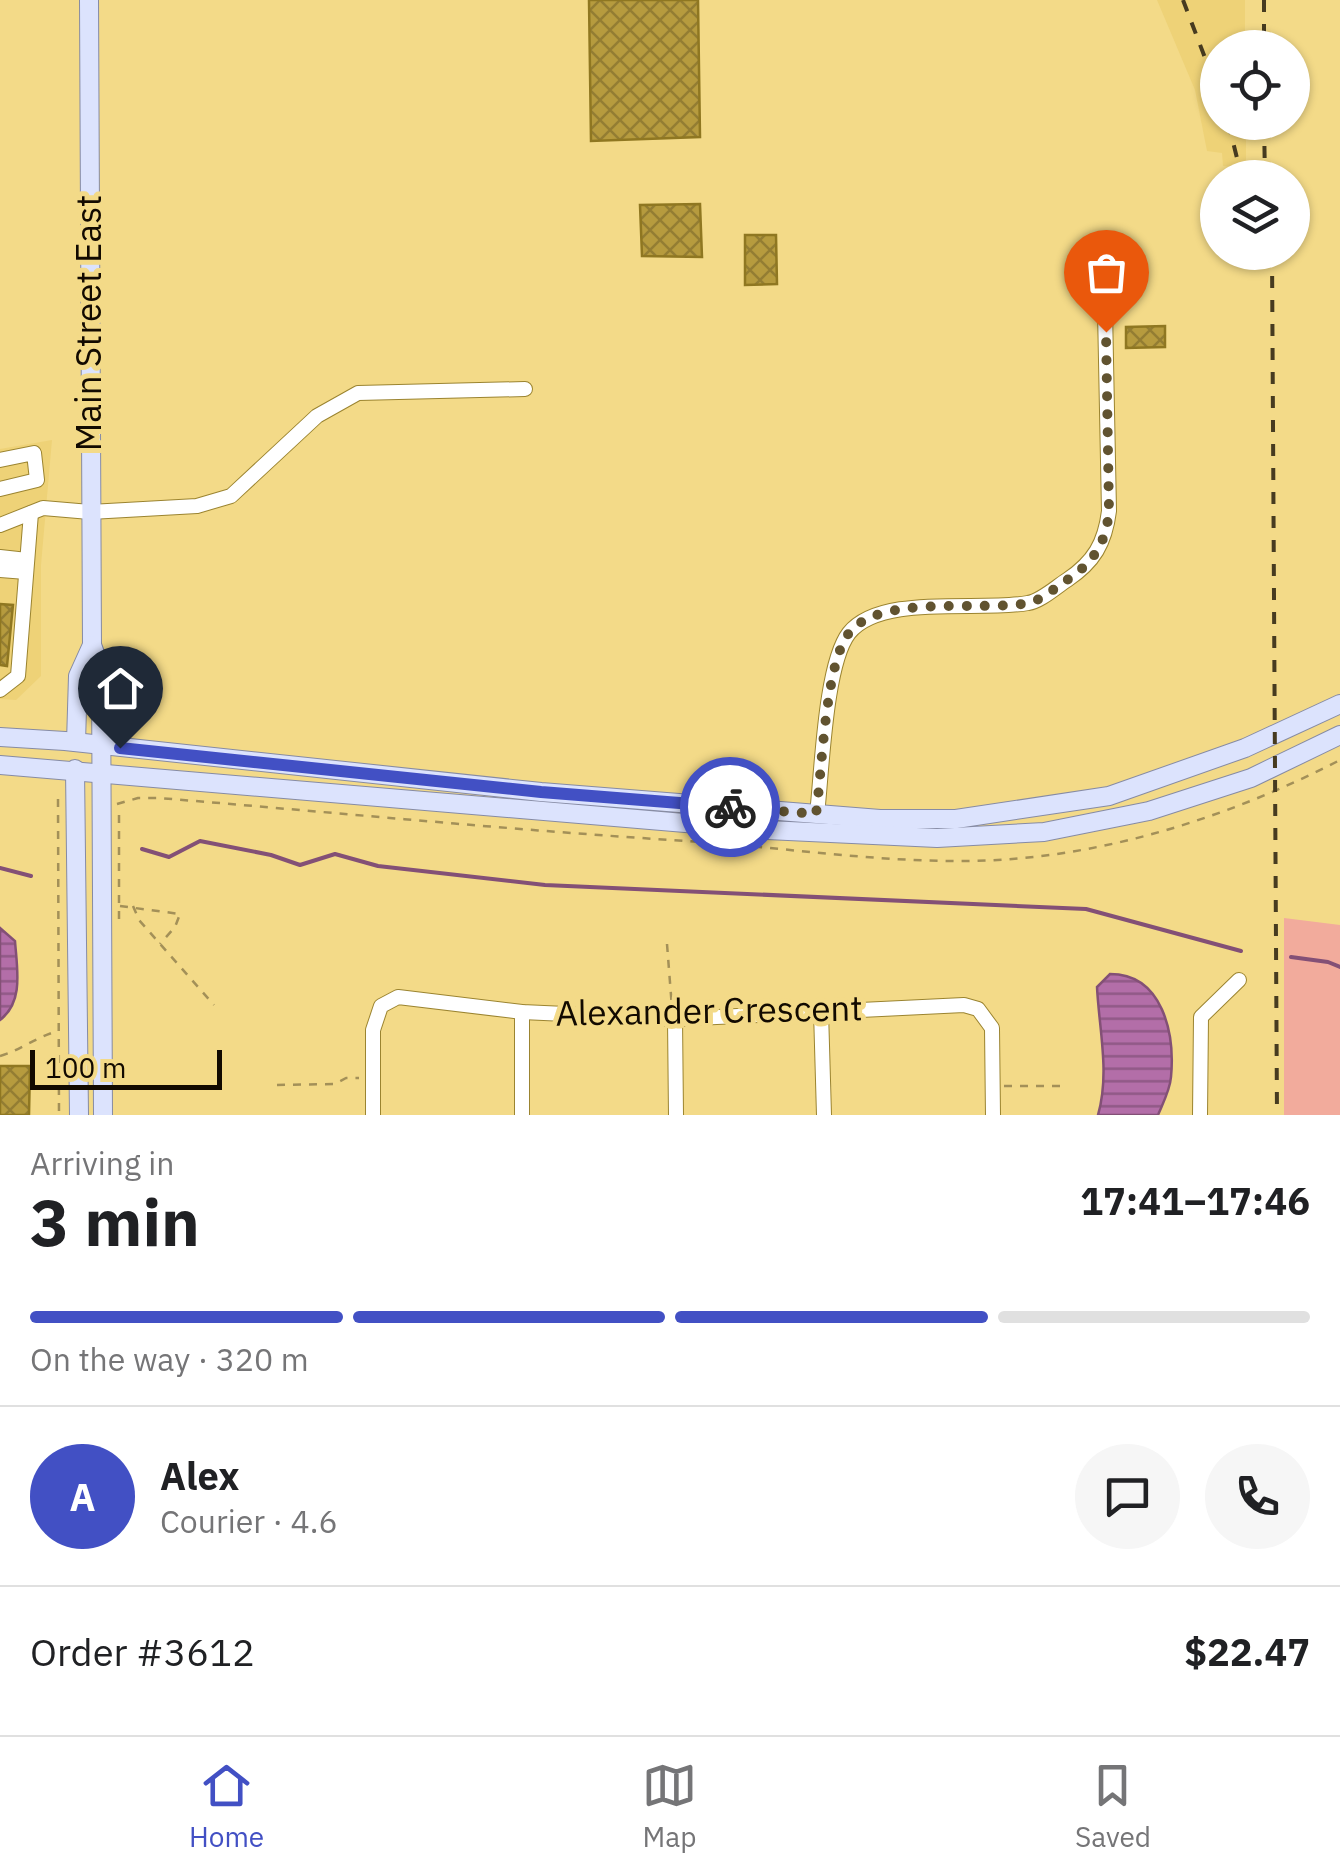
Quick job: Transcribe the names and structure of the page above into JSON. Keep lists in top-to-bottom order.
{
  "streets": {
    "main road": ["Main Street East"],
    "street": ["Alexander Crescent"]
  },
  "scale_bar": "100 m",
  "page": {
    "scale": "100 m",
    "heading": ["3 min", "Arriving in", "17:41–17:46"],
    "panel": [
      "Alex",
      "Courier · 4.6",
      "Order #3612",
      "$22.47"
    ],
    "bar": "On the way · 320 m",
    "round": "A",
    "tabs": ["Home", "Map", "Saved"]
  }
}
